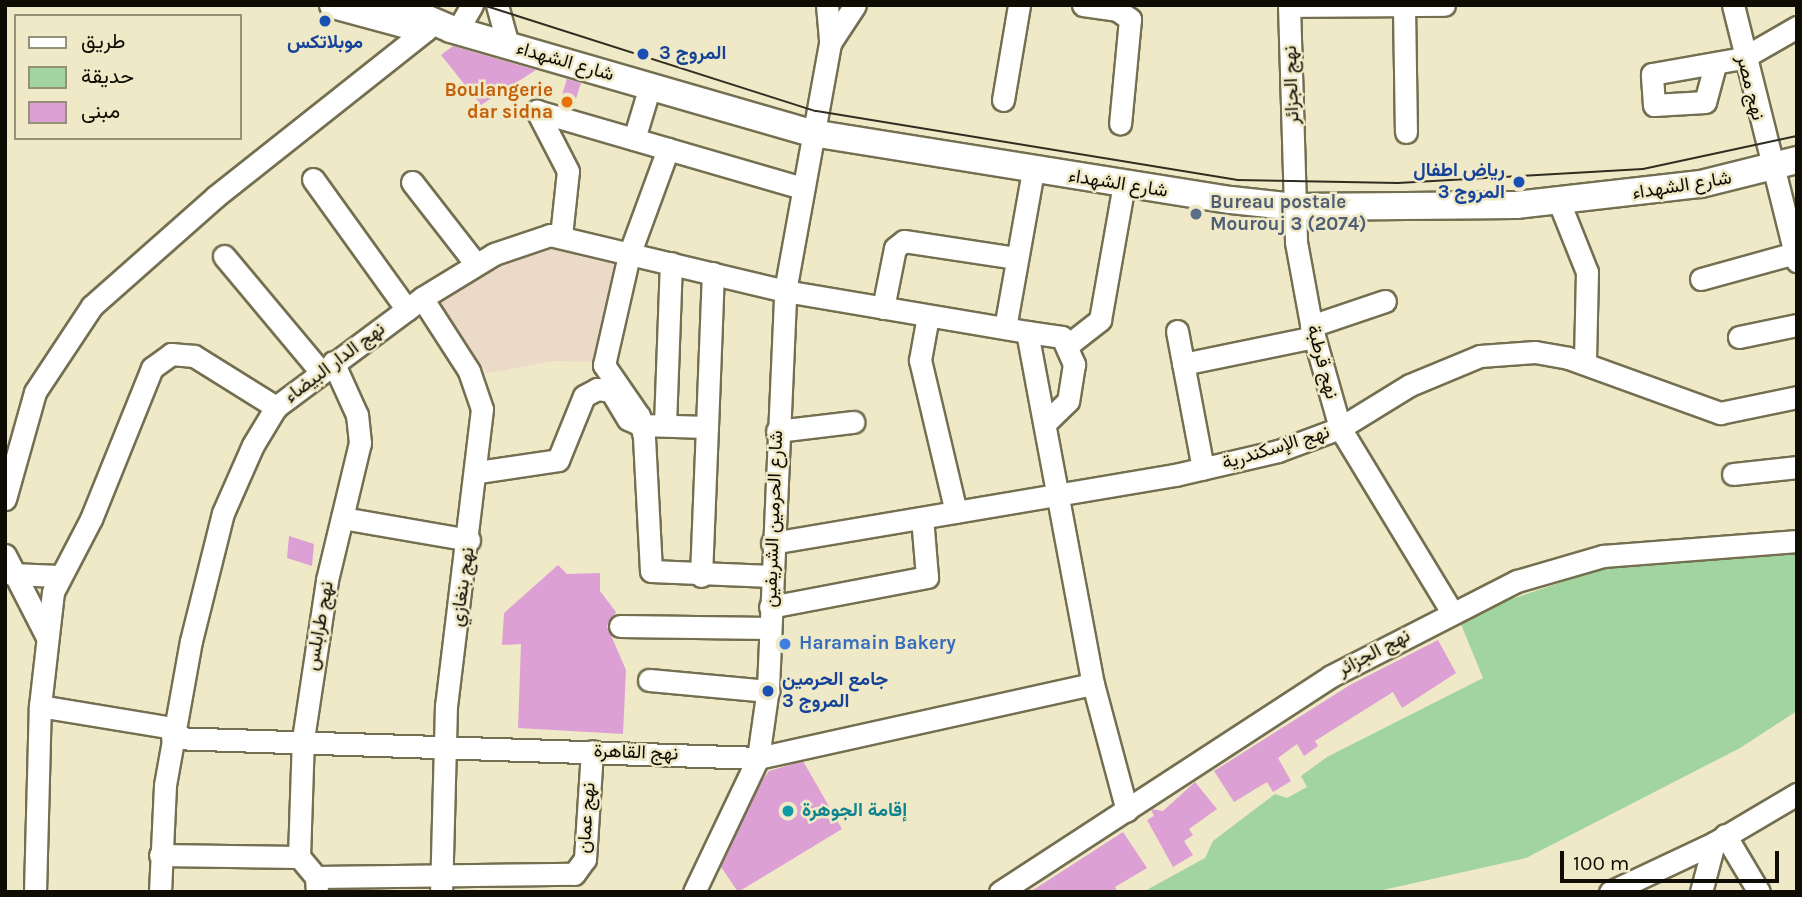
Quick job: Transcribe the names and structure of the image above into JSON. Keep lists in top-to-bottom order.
{
  "streets": {
    "main road": ["شارع الشهداء"],
    "street": [
      "نهج الجزائر",
      "نهج مصر",
      "نهج قرطبة",
      "نهج الدار البيضاء",
      "نهج الإسكندرية",
      "شارع الحرمين الشريفين",
      "نهج بنغازي",
      "نهج طرابلس",
      "نهج القاهرة",
      "نهج عمان"
    ]
  },
  "crossings": [
    ["شارع الشهداء", "نهج الجزائر"],
    ["شارع الشهداء", "نهج مصر"],
    ["شارع الشهداء", "نهج قرطبة"],
    ["شارع الشهداء", "شارع الحرمين الشريفين"],
    ["نهج الجزائر", "نهج قرطبة"],
    ["نهج قرطبة", "نهج الإسكندرية"],
    ["نهج الدار البيضاء", "شارع الحرمين الشريفين"],
    ["نهج الدار البيضاء", "نهج بنغازي"],
    ["نهج الدار البيضاء", "نهج طرابلس"],
    ["نهج الدار البيضاء", "نهج القاهرة"],
    ["نهج الإسكندرية", "شارع الحرمين الشريفين"],
    ["شارع الحرمين الشريفين", "نهج القاهرة"],
    ["نهج بنغازي", "نهج القاهرة"],
    ["نهج بنغازي", "نهج عمان"],
    ["نهج طرابلس", "نهج القاهرة"],
    ["نهج القاهرة", "نهج عمان"]
  ],
  "places": [
    "موبلاتكس",
    "المروج 3",
    "Boulangerie dar sidna",
    "رياض اطفال المروج 3",
    "Bureau postale Mourouj 3 (2074)",
    "Haramain Bakery",
    "جامع الحرمين المروج 3",
    "إقامة الجوهرة"
  ],
  "legend": ["طريق", "حديقة", "مبنى"],
  "scale_bar": "100 m"
}
